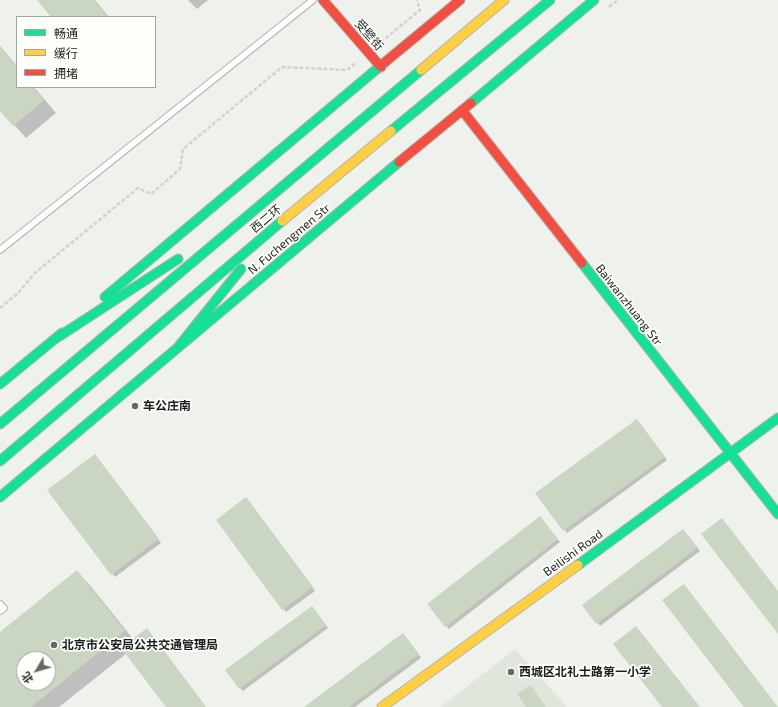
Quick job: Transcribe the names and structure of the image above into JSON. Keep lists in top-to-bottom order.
{
  "streets": {
    "main road": [
      "受壁街",
      "西二环",
      "N. Fuchengmen Str",
      "Baiwanzhuang Str",
      "Beilishi Road"
    ]
  },
  "crossings": [
    ["N. Fuchengmen Str", "Baiwanzhuang Str"],
    ["Baiwanzhuang Str", "Beilishi Road"]
  ],
  "places": ["车公庄南", "北京市公安局公共交通管理局", "西城区北礼士路第一小学"],
  "legend": ["畅通", "缓行", "拥堵"],
  "north": "bottom left"
}
